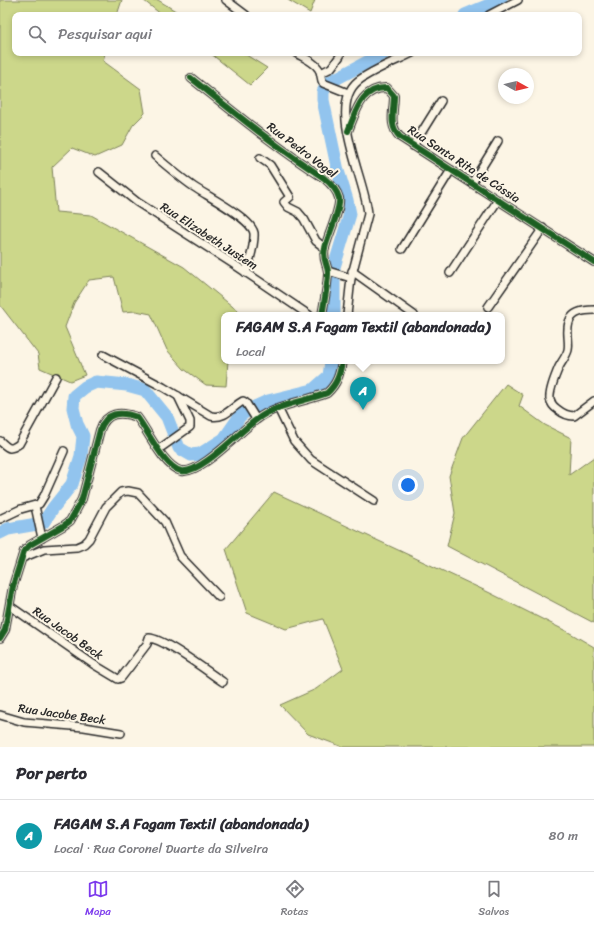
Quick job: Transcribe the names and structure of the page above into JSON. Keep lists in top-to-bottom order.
{
  "streets": {
    "street": [
      "Rua Pedro Vogel",
      "Rua Santa Rita de Cássia",
      "Rua Elizabeth Justem",
      "Rua Jacob Beck",
      "Rua Jacobe Beck"
    ]
  },
  "north": "right",
  "page": {
    "search": "Pesquisar aqui",
    "popup": ["FAGAM S.A Fagam Textil (abandonada)", "Local"],
    "pins": "A",
    "heading": "Por perto",
    "list": [
      {
        "mark": "A",
        "name": "FAGAM S.A Fagam Textil (abandonada)",
        "note": "Local · Rua Coronel Duarte da Silveira",
        "value": "80 m"
      }
    ],
    "nav": ["Mapa", "Rotas", "Salvos"]
  }
}
